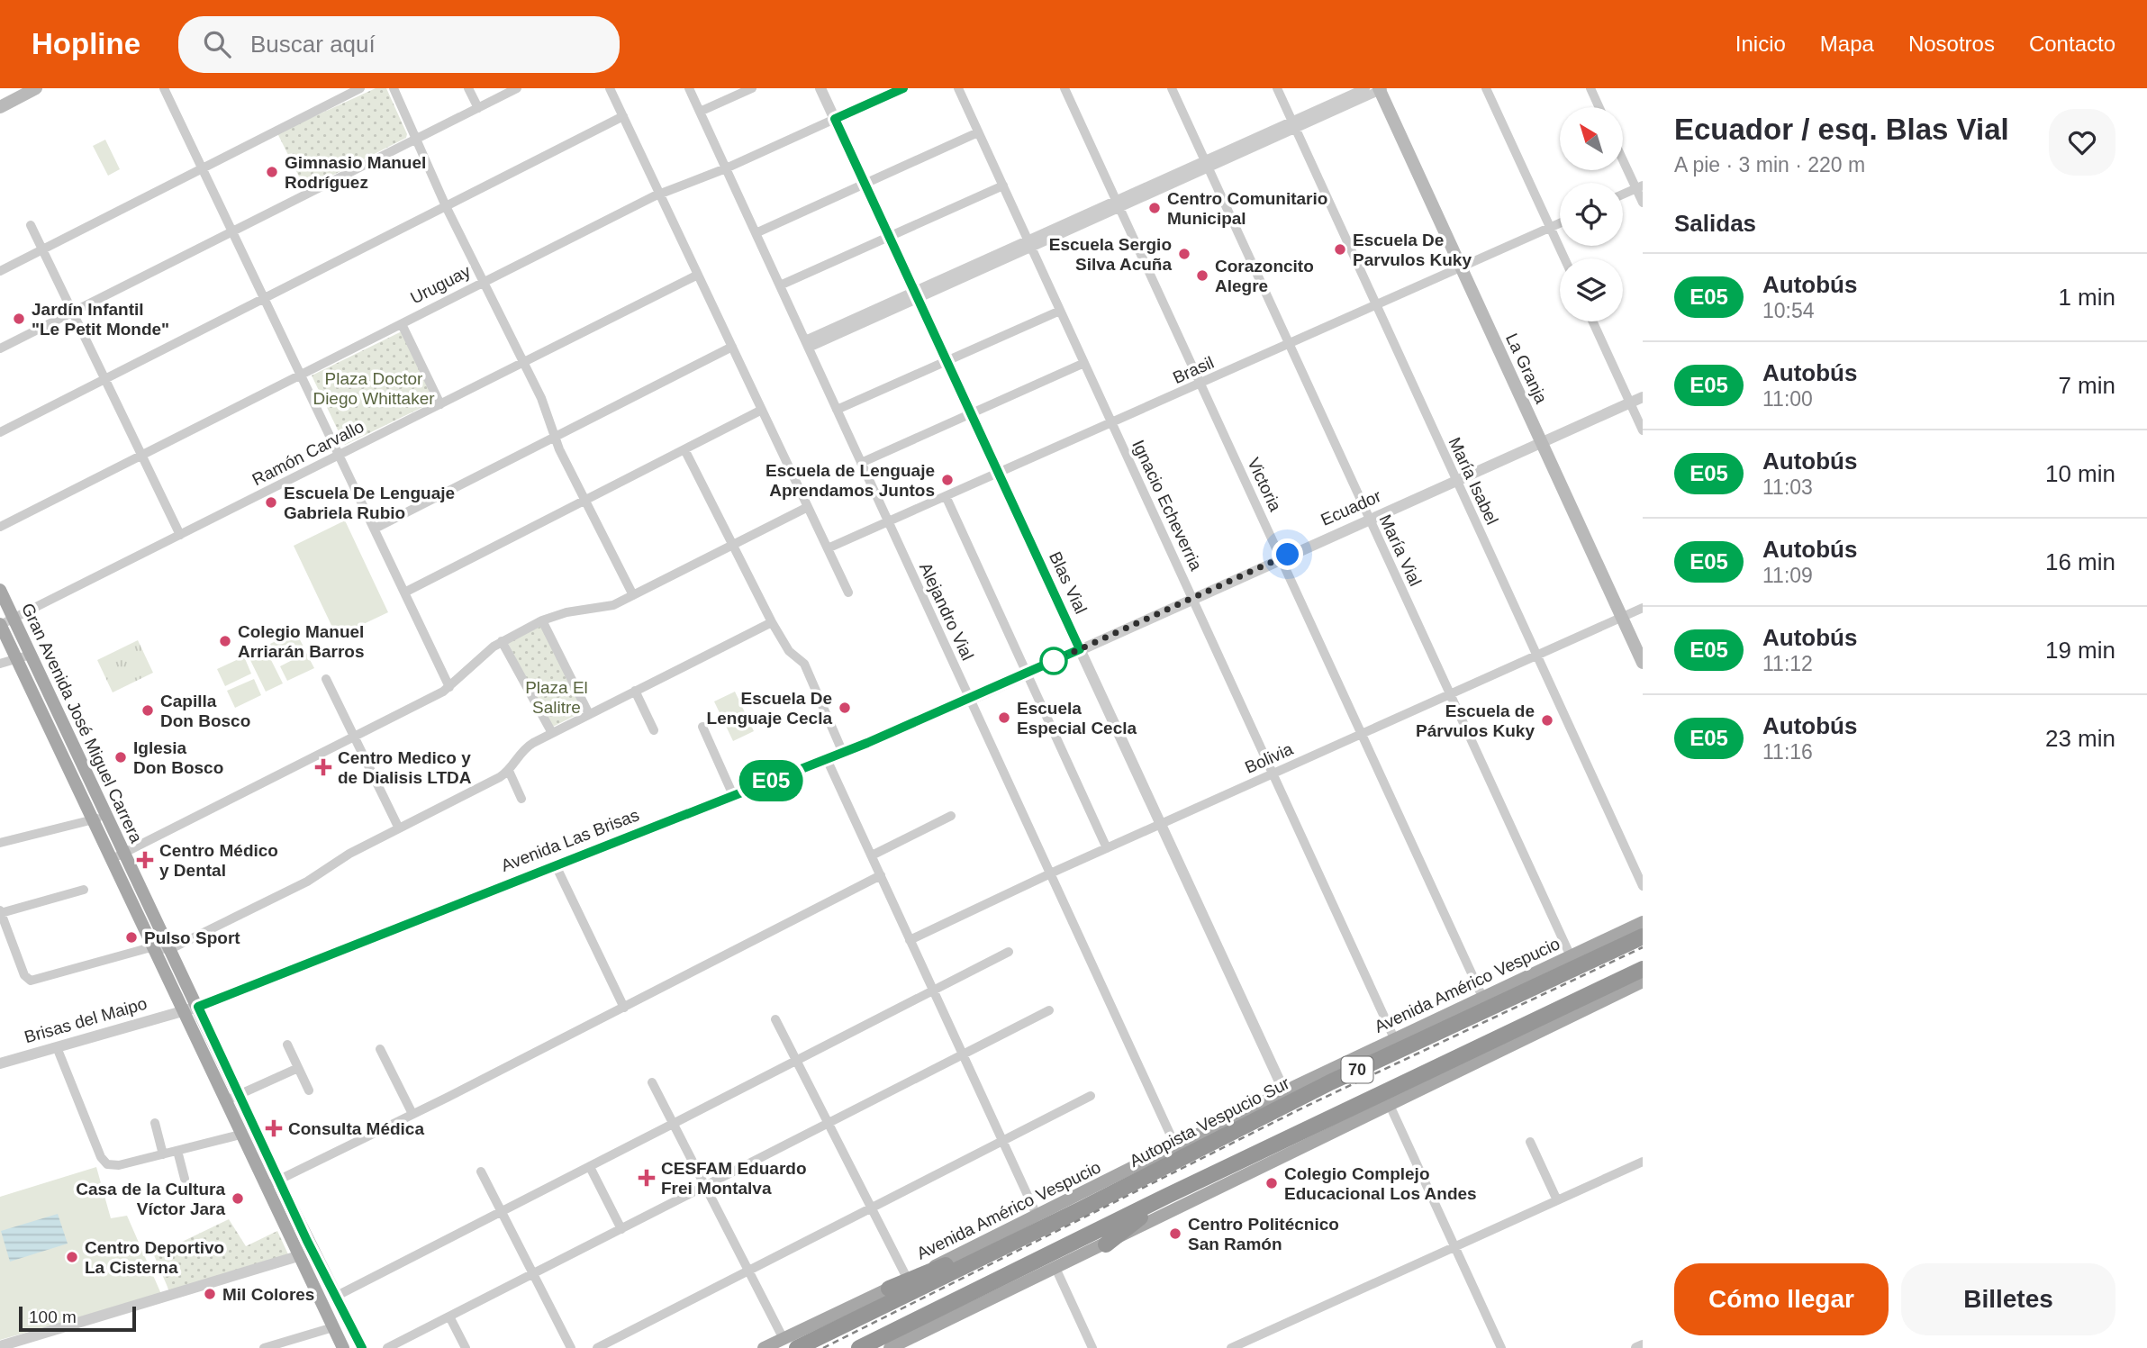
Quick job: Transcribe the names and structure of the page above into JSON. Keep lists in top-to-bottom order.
{
  "streets": {
    "highway": ["70", "Autopista Vespucio Sur"],
    "main road": ["La Granja", "Gran Avenida José Miguel Carrera", "Avenida Américo Vespucio"],
    "street": [
      "Uruguay",
      "Brasil",
      "Ramón Carvallo",
      "María Isabel",
      "Victoria",
      "Ignacio Echeverria",
      "Ecuador",
      "María Vial",
      "Blas Vial",
      "Alejandro Vial",
      "Bolivia",
      "Avenida Las Brisas",
      "Brisas del Maipo"
    ]
  },
  "crossings": [
    ["Uruguay", "Blas Vial"],
    ["Uruguay", "Alejandro Vial"],
    ["La Granja", "Brasil"],
    ["La Granja", "Ecuador"],
    ["La Granja", "Bolivia"],
    ["Brasil", "María Isabel"],
    ["Brasil", "Victoria"],
    ["Brasil", "Ignacio Echeverria"],
    ["Brasil", "María Vial"],
    ["Brasil", "Blas Vial"],
    ["Brasil", "Alejandro Vial"],
    ["Ramón Carvallo", "Gran Avenida José Miguel Carrera"],
    ["María Isabel", "Ecuador"],
    ["María Isabel", "Bolivia"],
    ["Victoria", "Ecuador"],
    ["Victoria", "Bolivia"],
    ["Victoria", "Avenida Américo Vespucio"],
    ["Ignacio Echeverria", "Ecuador"],
    ["Ignacio Echeverria", "Bolivia"],
    ["Ignacio Echeverria", "Avenida Américo Vespucio"],
    ["Ecuador", "María Vial"],
    ["Ecuador", "Blas Vial"],
    ["Ecuador", "Alejandro Vial"],
    ["Ecuador", "Avenida Las Brisas"],
    ["María Vial", "Bolivia"],
    ["María Vial", "Avenida Américo Vespucio"],
    ["Blas Vial", "Bolivia"],
    ["Blas Vial", "Avenida Américo Vespucio"],
    ["Alejandro Vial", "Bolivia"],
    ["Alejandro Vial", "Avenida Las Brisas"],
    ["Alejandro Vial", "Avenida Américo Vespucio"],
    ["Gran Avenida José Miguel Carrera", "Avenida Las Brisas"],
    ["Gran Avenida José Miguel Carrera", "Brisas del Maipo"],
    ["Avenida Las Brisas", "Brisas del Maipo"],
    ["Avenida Américo Vespucio", "Autopista Vespucio Sur"]
  ],
  "parks": ["Plaza Doctor Diego Whittaker", "Plaza El Salitre"],
  "places": {
    "other": [
      "Gimnasio Manuel Rodríguez",
      "Centro Comunitario Municipal",
      "Escuela De Parvulos Kuky",
      "Escuela Sergio Silva Acuña",
      "Corazoncito Alegre",
      "Jardín Infantil \"Le Petit Monde\"",
      "Escuela de Lenguaje Aprendamos Juntos",
      "Escuela De Lenguaje Gabriela Rubio",
      "Colegio Manuel Arriarán Barros",
      "Escuela De Lenguaje Cecla",
      "Capilla Don Bosco",
      "Escuela Especial Cecla",
      "Escuela de Párvulos Kuky",
      "Iglesia Don Bosco",
      "Pulso Sport",
      "Colegio Complejo Educacional Los Andes",
      "Casa de la Cultura Víctor Jara",
      "Centro Politécnico San Ramón",
      "Centro Deportivo La Cisterna",
      "Mil Colores"
    ],
    "health": [
      "Centro Medico y de Dialisis LTDA",
      "Centro Médico y Dental",
      "Consulta Médica",
      "CESFAM Eduardo Frei Montalva"
    ]
  },
  "lines": ["bus line E05"],
  "scale_bar": "100 m",
  "north": "top left",
  "page": {
    "header": "Hopline",
    "search": "Buscar aquí",
    "nav": [
      "Inicio",
      "Mapa",
      "Nosotros",
      "Contacto"
    ],
    "on_map": "E05",
    "heading": [
      ["Ecuador / esq. Blas Vial", "A pie · 3 min · 220 m"],
      "Salidas"
    ],
    "list": [
      {
        "mark": "E05",
        "name": "Autobús",
        "note": "10:54",
        "value": "1 min"
      },
      {
        "mark": "E05",
        "name": "Autobús",
        "note": "11:00",
        "value": "7 min"
      },
      {
        "mark": "E05",
        "name": "Autobús",
        "note": "11:03",
        "value": "10 min"
      },
      {
        "mark": "E05",
        "name": "Autobús",
        "note": "11:09",
        "value": "16 min"
      },
      {
        "mark": "E05",
        "name": "Autobús",
        "note": "11:12",
        "value": "19 min"
      },
      {
        "mark": "E05",
        "name": "Autobús",
        "note": "11:16",
        "value": "23 min"
      }
    ],
    "buttons": ["Cómo llegar", "Billetes"],
    "scale": "100 m"
  }
}
